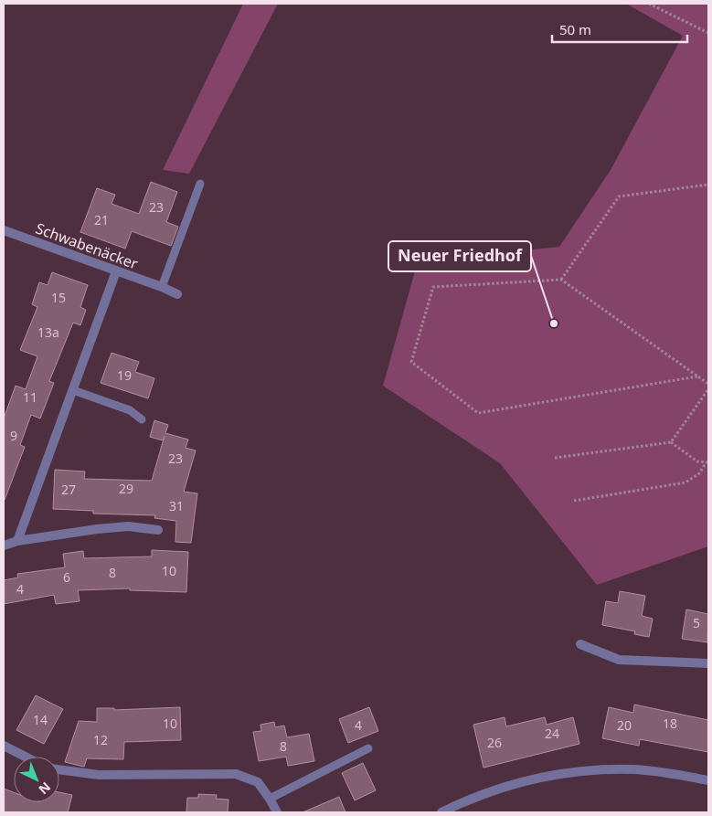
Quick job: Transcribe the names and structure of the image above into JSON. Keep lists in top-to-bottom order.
{
  "streets": {
    "street": ["Schwabenäcker"]
  },
  "places": ["Neuer Friedhof"],
  "house_numbers": [
    "23",
    "21",
    "15",
    "13a",
    "19",
    "11",
    "9",
    "23",
    "29",
    "27",
    "31",
    "10",
    "8",
    "6",
    "4",
    "5",
    "14",
    "10",
    "18",
    "4",
    "20",
    "24",
    "12",
    "26",
    "8"
  ],
  "scale_bar": "50 m",
  "north": "bottom right"
}
